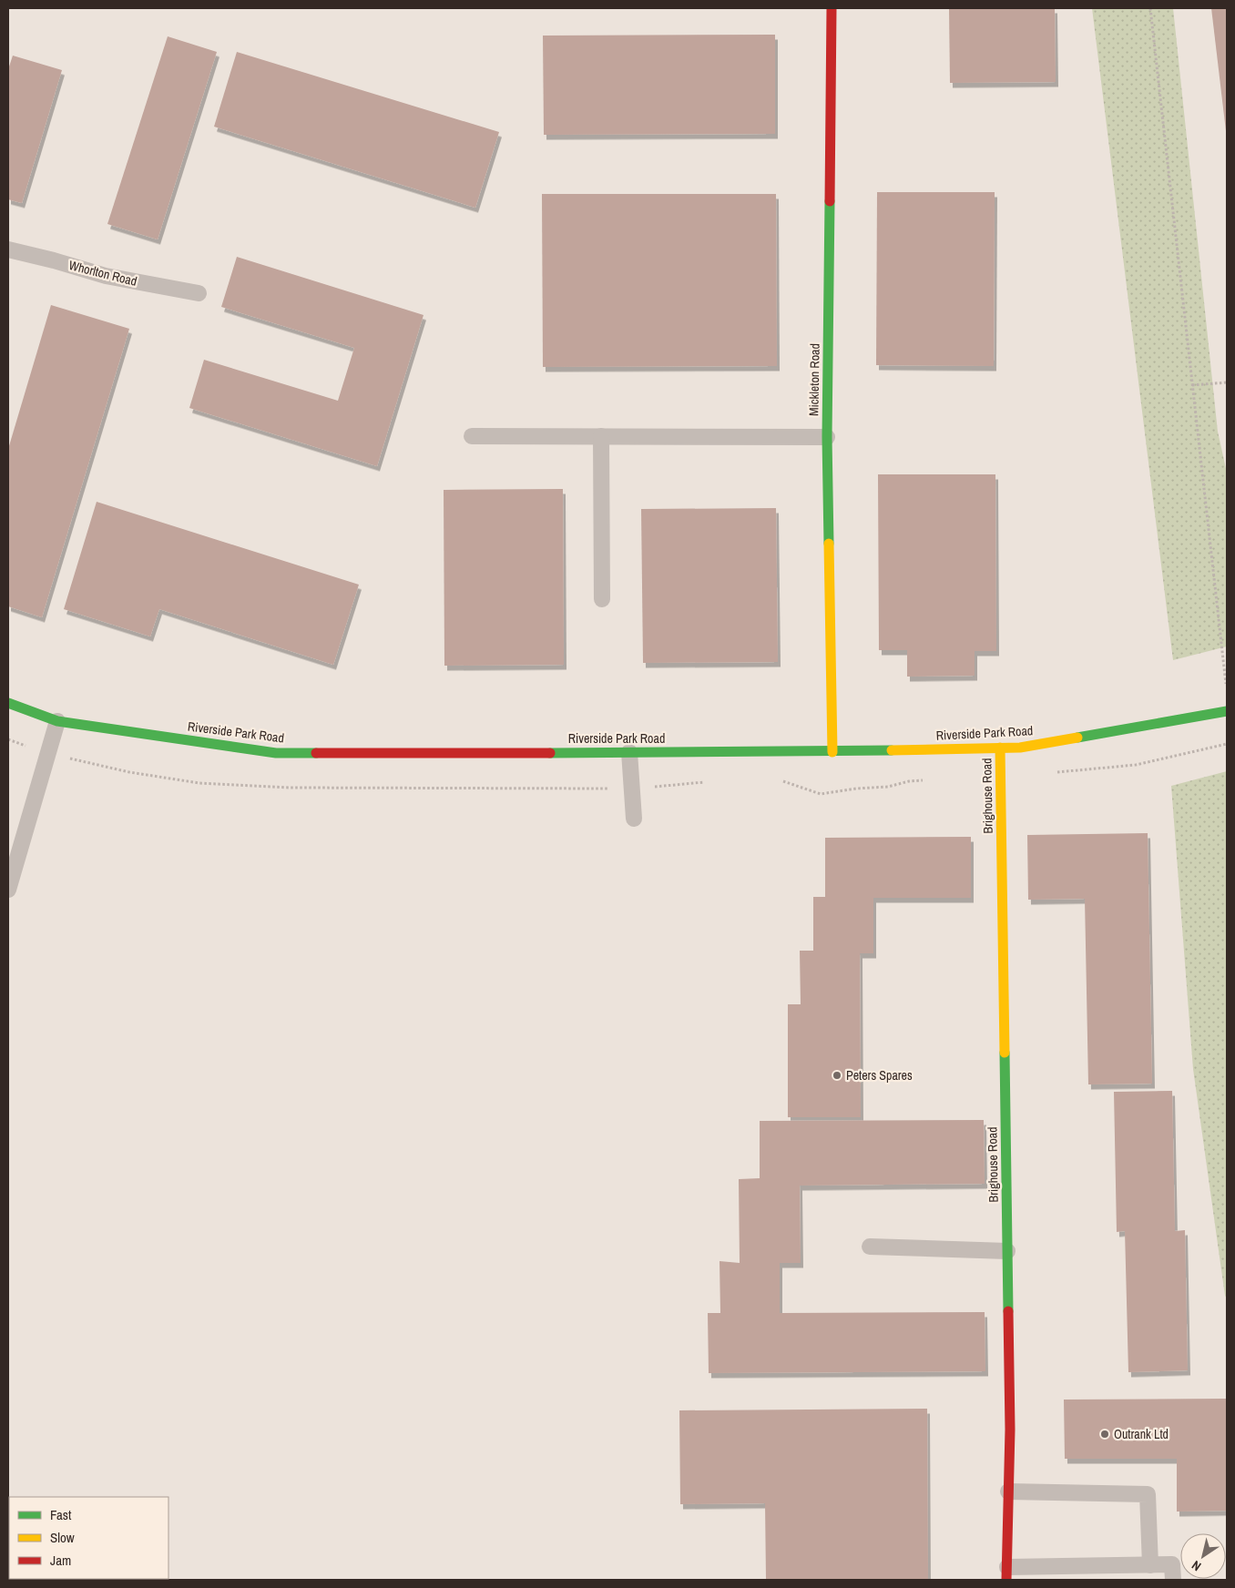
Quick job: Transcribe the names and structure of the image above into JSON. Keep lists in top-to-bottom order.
{
  "streets": {
    "street": ["Mickleton Road", "Riverside Park Road", "Brighouse Road"],
    "lane": ["Whorlton Road"]
  },
  "crossings": [
    ["Mickleton Road", "Riverside Park Road"],
    ["Riverside Park Road", "Brighouse Road"]
  ],
  "places": ["Peters Spares", "Outrank Ltd"],
  "legend": ["Fast", "Slow", "Jam"],
  "north": "bottom left"
}
